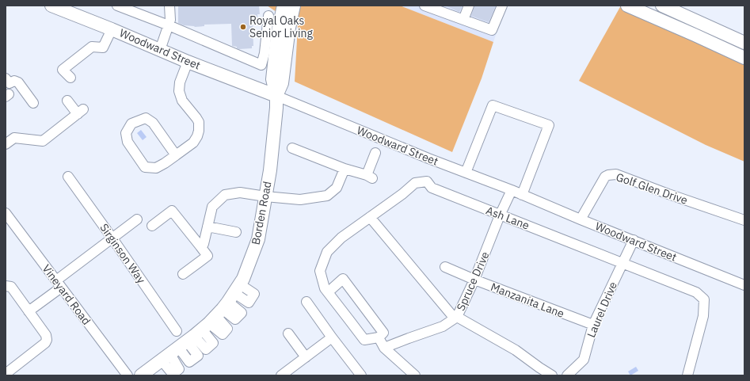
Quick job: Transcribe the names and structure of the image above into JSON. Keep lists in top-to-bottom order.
{
  "streets": {
    "main road": ["Woodward Street", "Borden Road"],
    "street": [
      "Golf Glen Drive",
      "Ash Lane",
      "Sirginson Way",
      "Spruce Drive",
      "Vineyard Road",
      "Manzanita Lane",
      "Laurel Drive"
    ]
  },
  "crossings": [
    ["Woodward Street", "Golf Glen Drive"],
    ["Woodward Street", "Borden Road"],
    ["Woodward Street", "Spruce Drive"],
    ["Woodward Street", "Laurel Drive"],
    ["Ash Lane", "Spruce Drive"],
    ["Ash Lane", "Laurel Drive"],
    ["Spruce Drive", "Manzanita Lane"],
    ["Manzanita Lane", "Laurel Drive"]
  ],
  "places": ["Royal Oaks Senior Living"]
}
